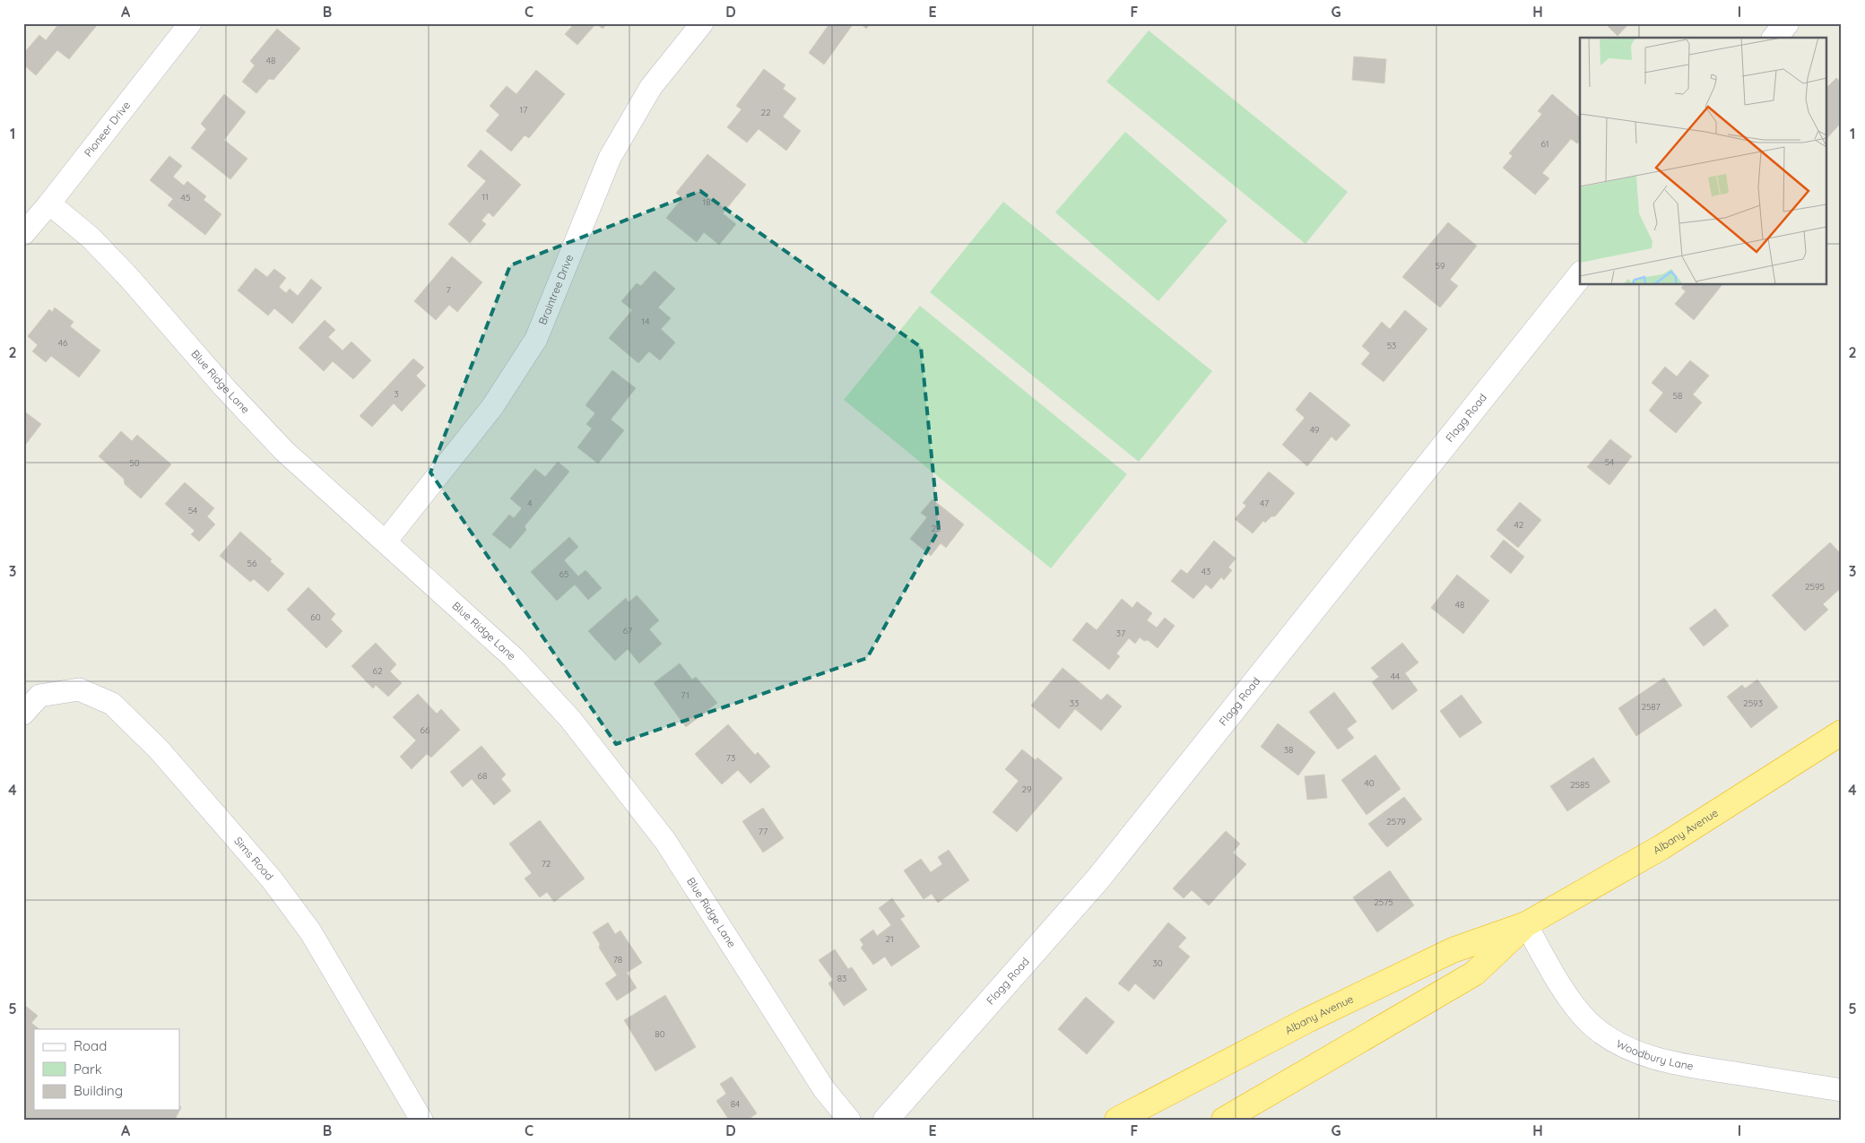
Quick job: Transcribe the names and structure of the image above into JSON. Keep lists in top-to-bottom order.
{
  "streets": {
    "highway": ["Albany Avenue"],
    "street": [
      "Pioneer Drive",
      "Braintree Drive",
      "Blue Ridge Lane",
      "Flagg Road",
      "Sims Road",
      "Woodbury Lane"
    ]
  },
  "crossings": [
    ["Pioneer Drive", "Blue Ridge Lane"],
    ["Braintree Drive", "Blue Ridge Lane"],
    ["Albany Avenue", "Woodbury Lane"]
  ],
  "house_numbers": [
    "48",
    "17",
    "22",
    "61",
    "11",
    "45",
    "18",
    "59",
    "7",
    "14",
    "46",
    "53",
    "3",
    "58",
    "49",
    "54",
    "50",
    "4",
    "47",
    "54",
    "42",
    "25",
    "56",
    "43",
    "65",
    "2595",
    "48",
    "60",
    "67",
    "37",
    "62",
    "44",
    "71",
    "33",
    "2593",
    "2587",
    "66",
    "38",
    "73",
    "68",
    "40",
    "2585",
    "29",
    "2579",
    "77",
    "72",
    "2575",
    "21",
    "78",
    "30",
    "83",
    "80",
    "84"
  ],
  "legend": ["Road", "Park", "Building"],
  "grid": {
    "columns": [
      "A",
      "B",
      "C",
      "D",
      "E",
      "F",
      "G",
      "H",
      "I"
    ],
    "rows": [
      "1",
      "2",
      "3",
      "4",
      "5"
    ]
  }
}
